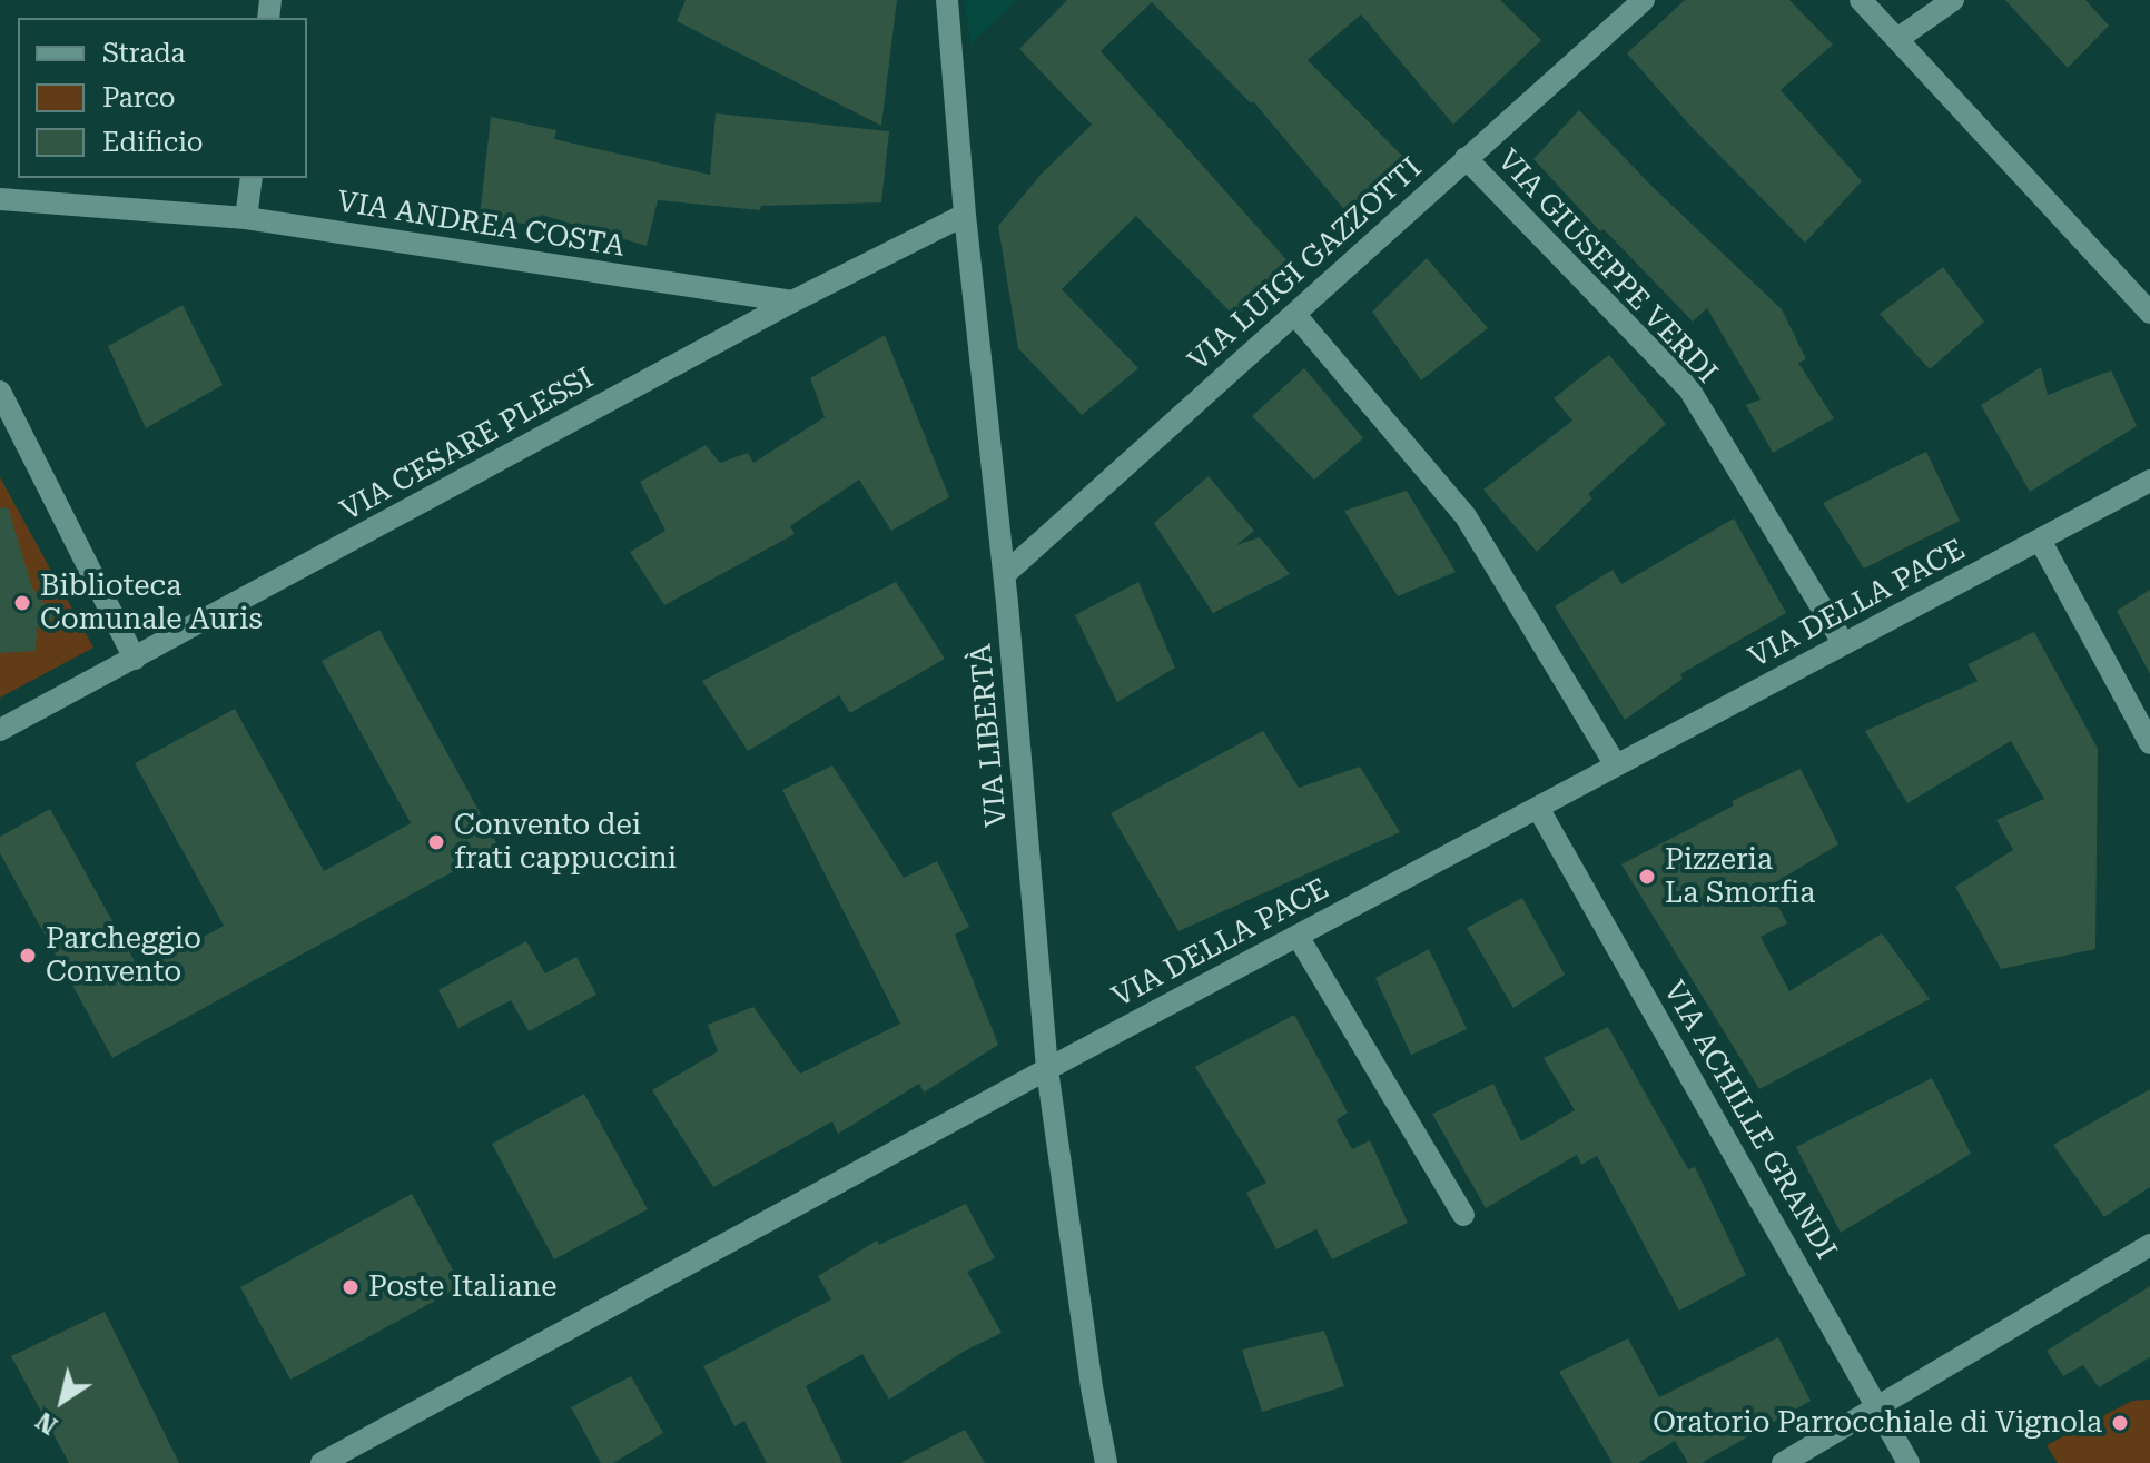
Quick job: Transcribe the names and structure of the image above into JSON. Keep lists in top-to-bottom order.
{
  "streets": {
    "street": [
      "VIA ANDREA COSTA",
      "VIA LUIGI GAZZOTTI",
      "VIA GIUSEPPE VERDI",
      "VIA CESARE PLESSI",
      "VIA DELLA PACE",
      "VIA LIBERTÀ",
      "VIA ACHILLE GRANDI"
    ]
  },
  "crossings": [
    ["VIA ANDREA COSTA", "VIA CESARE PLESSI"],
    ["VIA LUIGI GAZZOTTI", "VIA GIUSEPPE VERDI"],
    ["VIA LUIGI GAZZOTTI", "VIA LIBERTÀ"],
    ["VIA GIUSEPPE VERDI", "VIA DELLA PACE"],
    ["VIA CESARE PLESSI", "VIA LIBERTÀ"],
    ["VIA DELLA PACE", "VIA LIBERTÀ"],
    ["VIA DELLA PACE", "VIA ACHILLE GRANDI"]
  ],
  "places": [
    "Biblioteca Comunale Auris",
    "Convento dei frati cappuccini",
    "Pizzeria La Smorfia",
    "Parcheggio Convento",
    "Poste Italiane",
    "Oratorio Parrocchiale di Vignola"
  ],
  "legend": ["Strada", "Parco", "Edificio"],
  "north": "bottom left"
}
